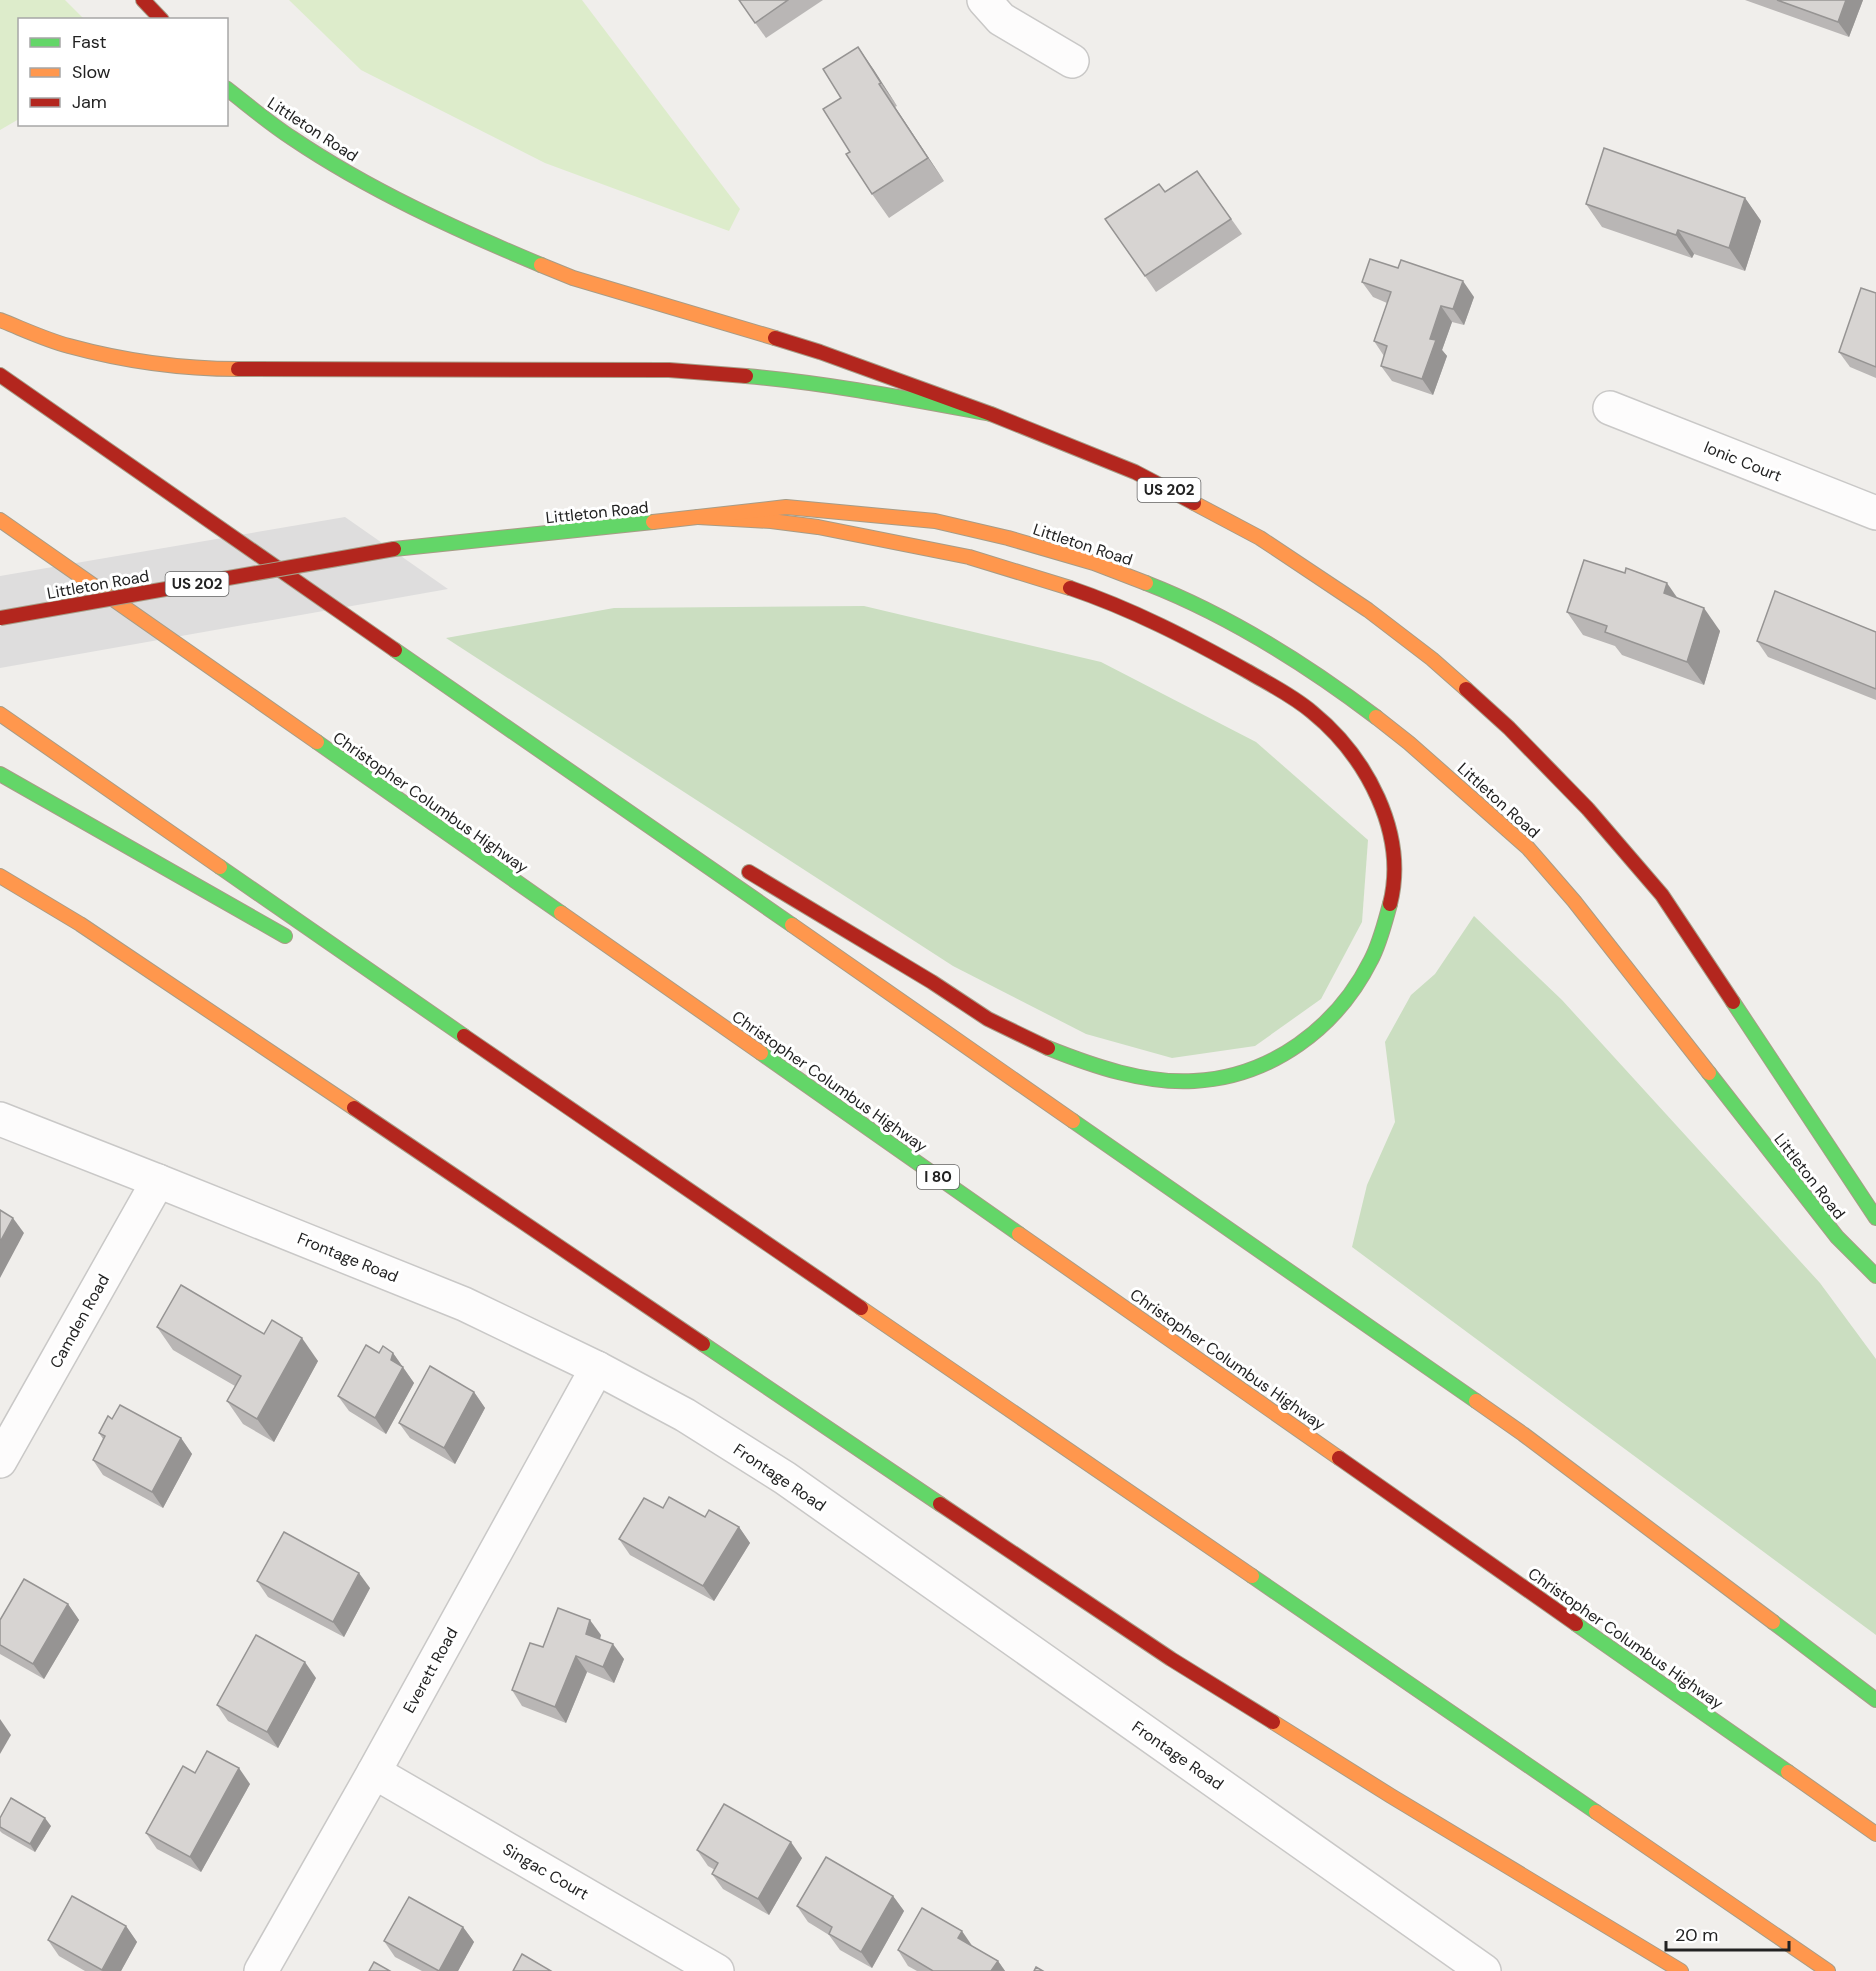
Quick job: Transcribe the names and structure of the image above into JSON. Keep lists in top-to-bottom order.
{
  "streets": {
    "main road": [
      "Littleton Road",
      "US 202",
      "Christopher Columbus Highway",
      "I 80"
    ],
    "street": [
      "Ionic Court",
      "Frontage Road",
      "Camden Road",
      "Everett Road",
      "Singac Court"
    ]
  },
  "crossings": [
    ["Frontage Road", "Camden Road"],
    ["Frontage Road", "Everett Road"],
    ["Everett Road", "Singac Court"]
  ],
  "legend": ["Fast", "Slow", "Jam"],
  "scale_bar": "20 m"
}
